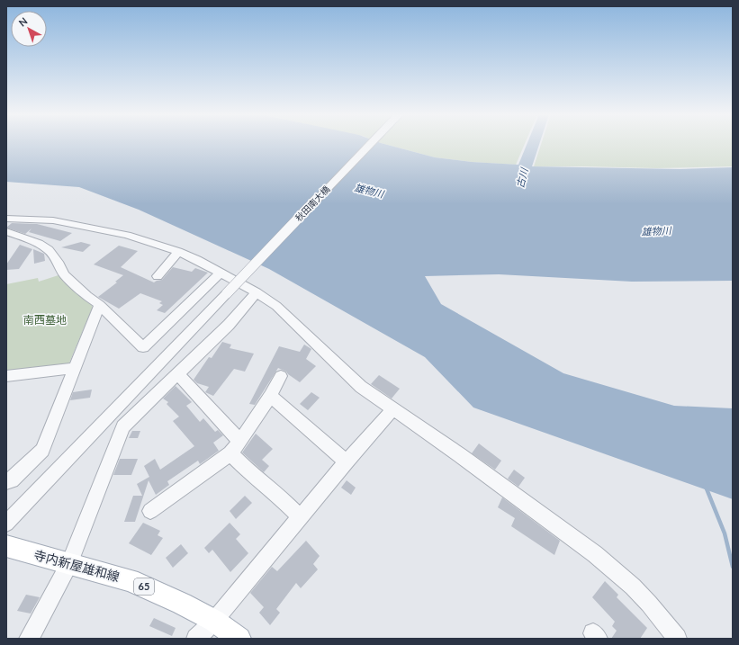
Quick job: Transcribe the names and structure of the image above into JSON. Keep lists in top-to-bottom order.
{
  "streets": {
    "main road": ["寺内新屋雄和線", "65"],
    "street": ["秋田南大橋"]
  },
  "water": ["古川", "雄物川"],
  "parks": ["南西墓地"],
  "north": "top left"
}
